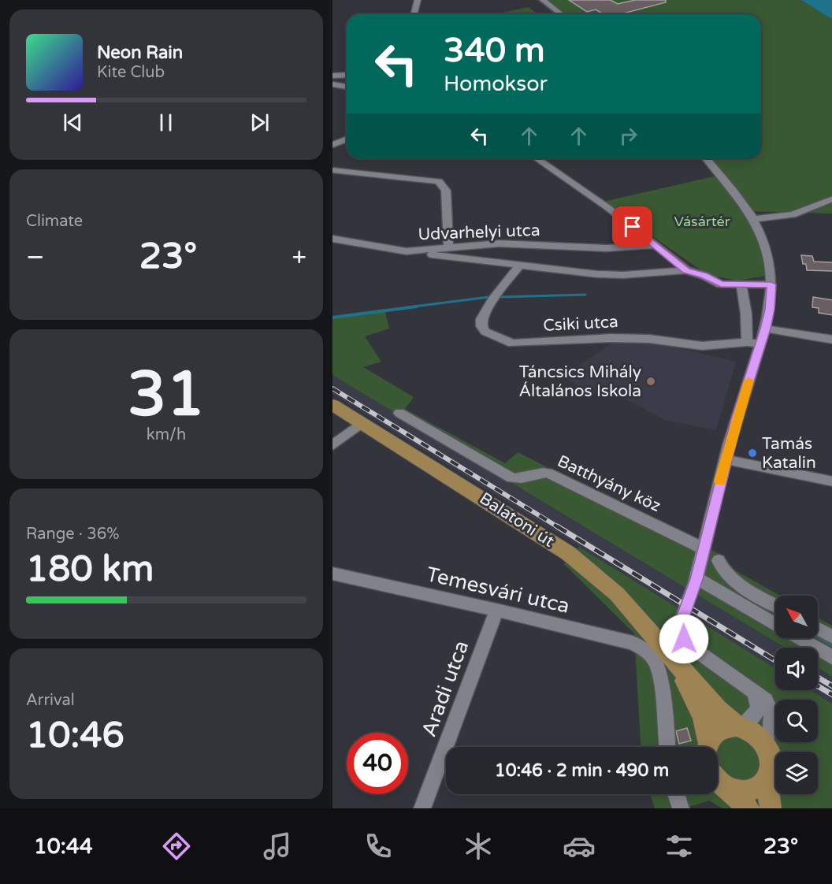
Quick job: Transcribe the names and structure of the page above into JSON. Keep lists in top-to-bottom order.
{
  "streets": {
    "main road": ["Balatoni út"],
    "street": [
      "Udvarhelyi utca",
      "Csiki utca",
      "Batthyány köz",
      "Temesvári utca",
      "Aradi utca"
    ]
  },
  "crossings": [
    ["Temesvári utca", "Aradi utca"]
  ],
  "parks": ["Vásártér"],
  "places": ["Táncsics Mihály Általános Iskola", "Tamás Katalin"],
  "north": "top left",
  "page": {
    "turn": ["340 m", "Homoksor"],
    "song": ["Neon Rain", "Kite Club"],
    "tile": [
      "Climate",
      ["31", "km/h"],
      ["Range · 36%", "180 km"],
      ["Arrival", "10:46"]
    ],
    "heat": ["−", "23°", "+"],
    "limit": "40",
    "trip": "10:46 · 2 min · 490 m",
    "tabs": ["10:44", "23°"]
  }
}
